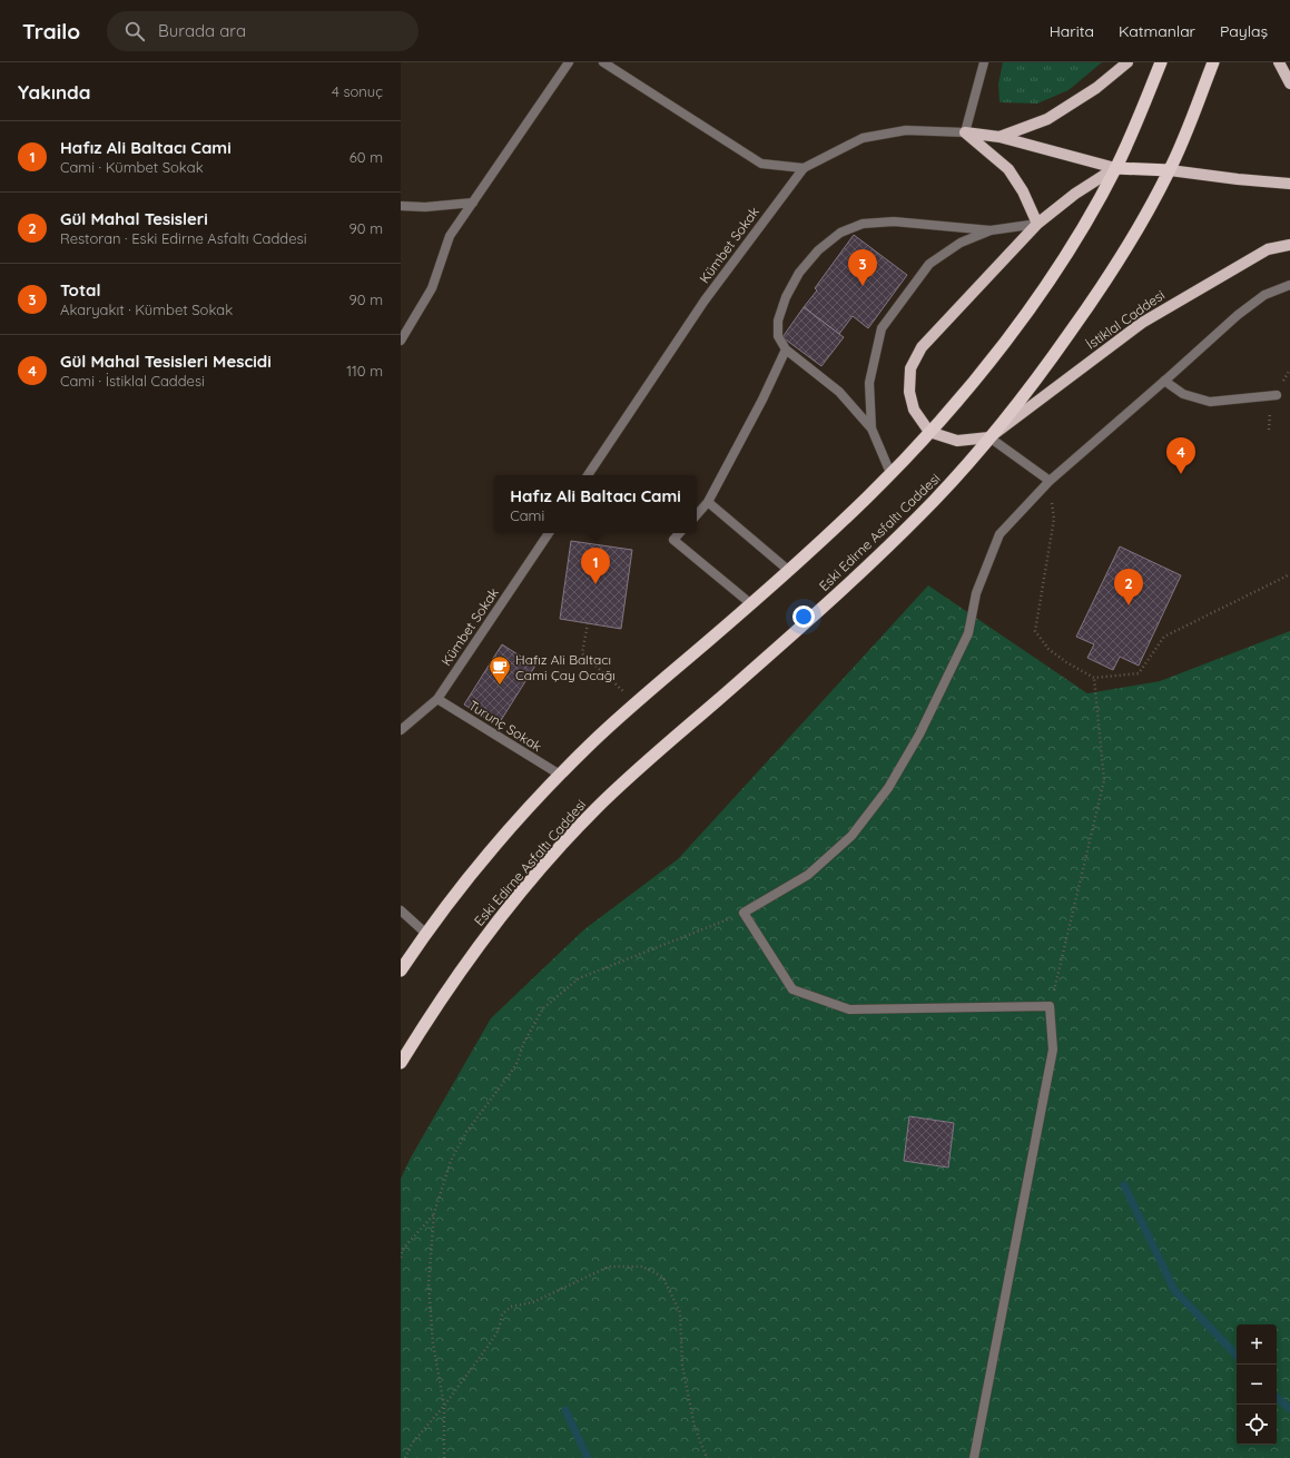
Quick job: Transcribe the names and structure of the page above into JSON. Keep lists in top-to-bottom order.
{
  "streets": {
    "highway": ["Eski Edirne Asfaltı Caddesi"],
    "main road": ["İstiklal Caddesi"],
    "street": ["Kümbet Sokak", "Turunç Sokak"]
  },
  "crossings": [
    ["Kümbet Sokak", "Turunç Sokak"],
    ["İstiklal Caddesi", "Eski Edirne Asfaltı Caddesi"]
  ],
  "places": {
    "cafe": ["Hafız Ali Baltacı Cami Çay Ocağı"]
  },
  "page": {
    "header": "Trailo",
    "search": "Burada ara",
    "nav": ["Harita", "Katmanlar", "Paylaş"],
    "heading": ["Yakında", "4 sonuç"],
    "list": [
      {
        "mark": "1",
        "name": "Hafız Ali Baltacı Cami",
        "note": "Cami · Kümbet Sokak",
        "value": "60 m"
      },
      {
        "mark": "2",
        "name": "Gül Mahal Tesisleri",
        "note": "Restoran · Eski Edirne Asfaltı Caddesi",
        "value": "90 m"
      },
      {
        "mark": "3",
        "name": "Total",
        "note": "Akaryakıt · Kümbet Sokak",
        "value": "90 m"
      },
      {
        "mark": "4",
        "name": "Gül Mahal Tesisleri Mescidi",
        "note": "Cami · İstiklal Caddesi",
        "value": "110 m"
      }
    ],
    "pins": [
      "3",
      "4",
      "1",
      "2"
    ],
    "popup": ["Hafız Ali Baltacı Cami", "Cami"],
    "map_buttons": ["+", "−"]
  }
}
